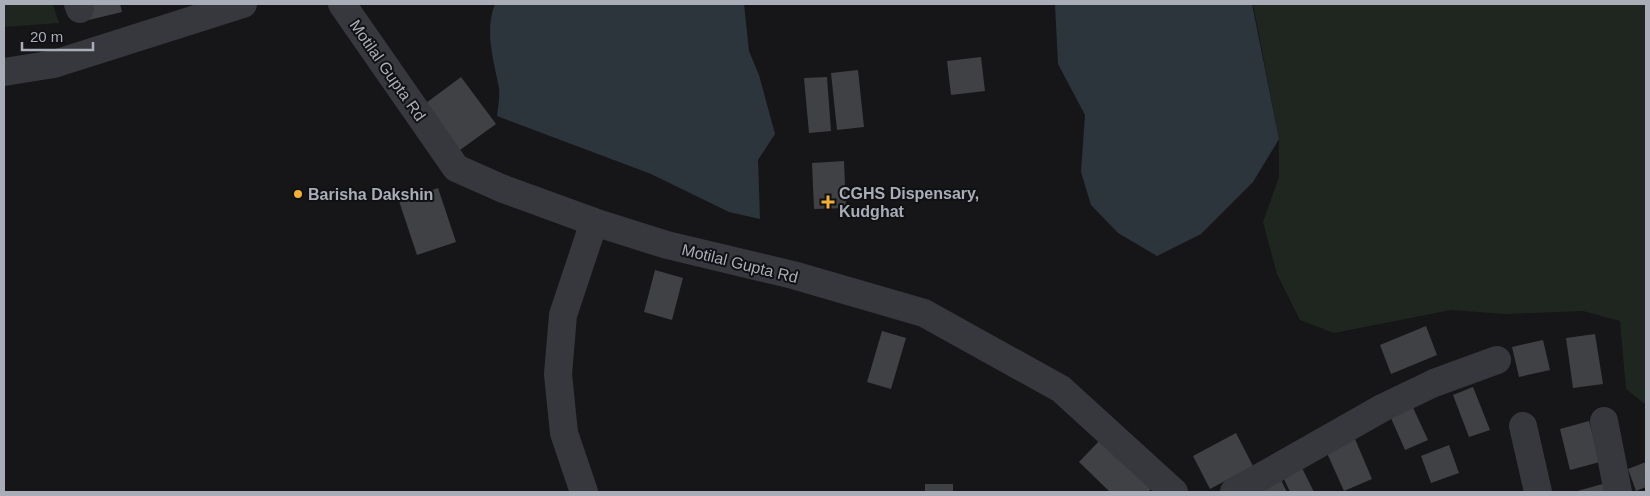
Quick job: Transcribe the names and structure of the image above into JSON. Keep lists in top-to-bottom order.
{
  "streets": {
    "street": ["Motilal Gupta Rd"]
  },
  "places": {
    "other": ["Barisha Dakshin"],
    "health": ["CGHS Dispensary, Kudghat"]
  },
  "scale_bar": "20 m"
}
